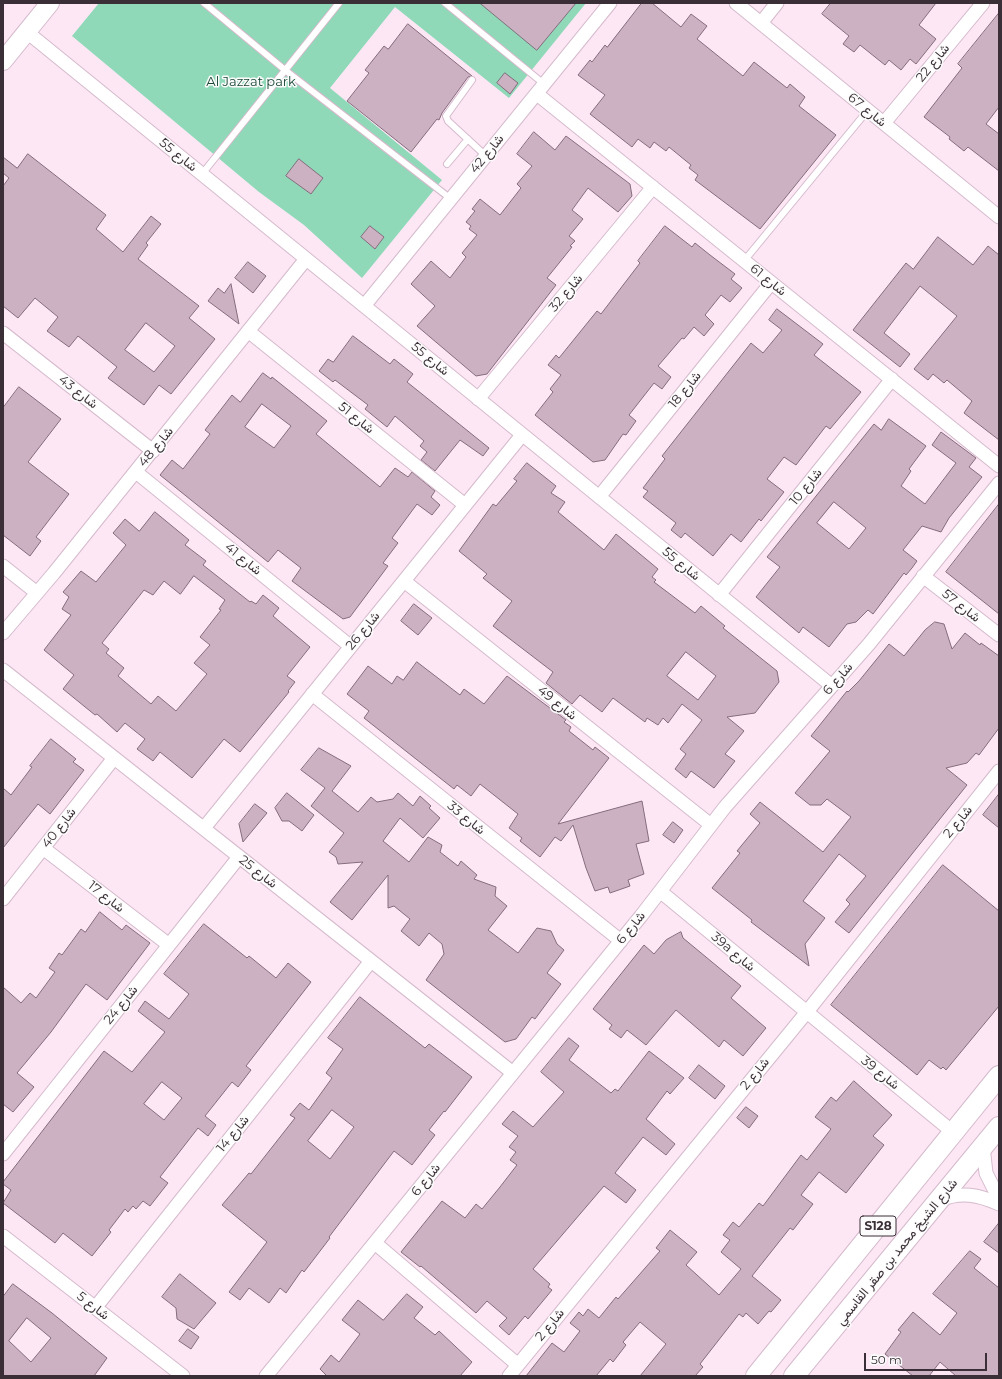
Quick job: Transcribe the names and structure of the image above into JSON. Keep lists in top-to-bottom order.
{
  "streets": {
    "main road": ["S128", "شارع الشيخ محمد بن صقر القاسمي"],
    "street": [
      "شارع 22",
      "شارع 67",
      "شارع 42",
      "شارع 55",
      "شارع 61",
      "شارع 32",
      "شارع 18",
      "شارع 43",
      "شارع 51",
      "شارع 48",
      "شارع 10",
      "شارع 41",
      "شارع 57",
      "شارع 26",
      "شارع 6",
      "شارع 49",
      "شارع 33",
      "شارع 2",
      "شارع 40",
      "شارع 25",
      "شارع 17",
      "39a شارع",
      "شارع 24",
      "شارع 39",
      "شارع 14",
      "شارع 5"
    ]
  },
  "crossings": [
    ["شارع 22", "شارع 67"],
    ["شارع 42", "شارع 55"],
    ["شارع 42", "شارع 61"],
    ["شارع 55", "شارع 32"],
    ["شارع 55", "شارع 18"],
    ["شارع 55", "شارع 48"],
    ["شارع 55", "شارع 10"],
    ["شارع 55", "شارع 26"],
    ["شارع 55", "شارع 6"],
    ["شارع 61", "شارع 32"],
    ["شارع 61", "شارع 18"],
    ["شارع 61", "شارع 10"],
    ["شارع 43", "شارع 48"],
    ["شارع 51", "شارع 48"],
    ["شارع 51", "شارع 26"],
    ["شارع 48", "شارع 41"],
    ["شارع 41", "شارع 26"],
    ["شارع 57", "شارع 6"],
    ["شارع 26", "شارع 49"],
    ["شارع 26", "شارع 33"],
    ["شارع 26", "شارع 25"],
    ["شارع 6", "شارع 49"],
    ["شارع 6", "شارع 33"],
    ["شارع 6", "شارع 25"],
    ["شارع 6", "39a شارع"],
    ["شارع 2", "39a شارع"],
    ["شارع 2", "شارع 39"],
    ["شارع 40", "شارع 25"],
    ["شارع 40", "شارع 17"],
    ["شارع 25", "شارع 24"],
    ["شارع 25", "شارع 14"],
    ["شارع 17", "شارع 24"],
    ["39a شارع", "شارع 39"],
    ["شارع 39", "S128"],
    ["شارع 14", "شارع 5"]
  ],
  "parks": ["Al Jazzat park"],
  "scale_bar": "50 m"
}
